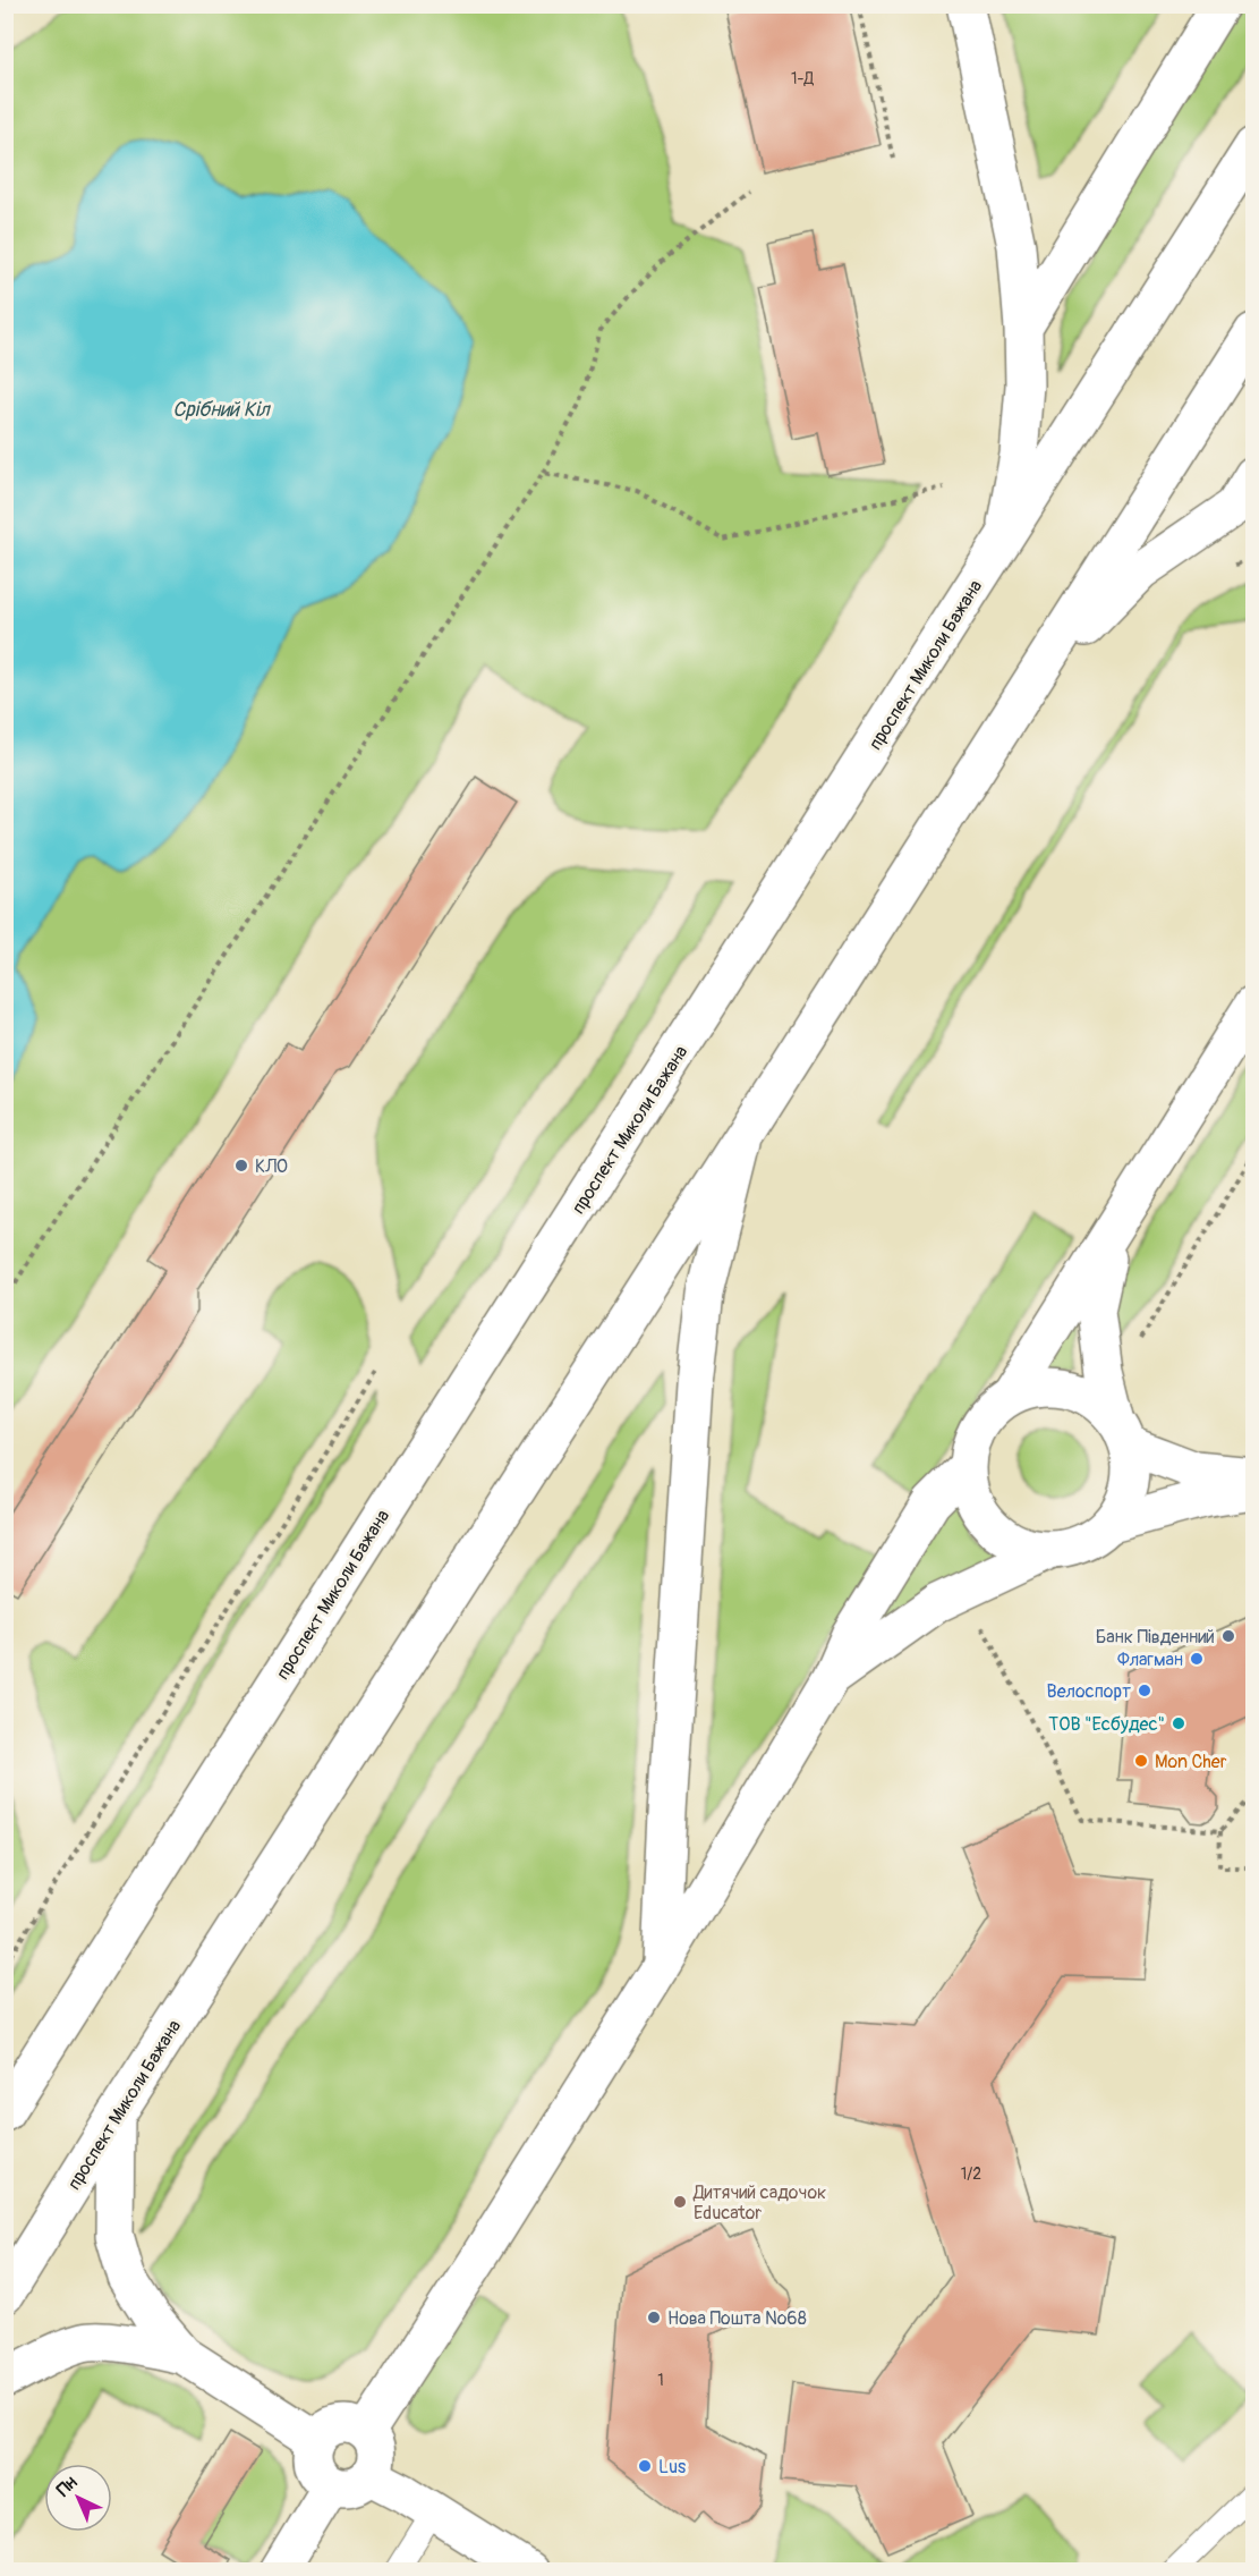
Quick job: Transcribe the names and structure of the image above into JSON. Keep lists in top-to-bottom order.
{
  "streets": {
    "main road": ["проспект Миколи Бажана"]
  },
  "water": ["Срібний Кіл"],
  "places": [
    "КЛО",
    "Банк Південний",
    "Флагман",
    "Велоспорт",
    "ТОВ \"Есбудес\"",
    "Mon Cher",
    "Дитячий садочок Educator",
    "Нова Пошта №68",
    "Lus"
  ],
  "house_numbers": ["1-Д", "1/2", "1"],
  "north": "top left"
}
